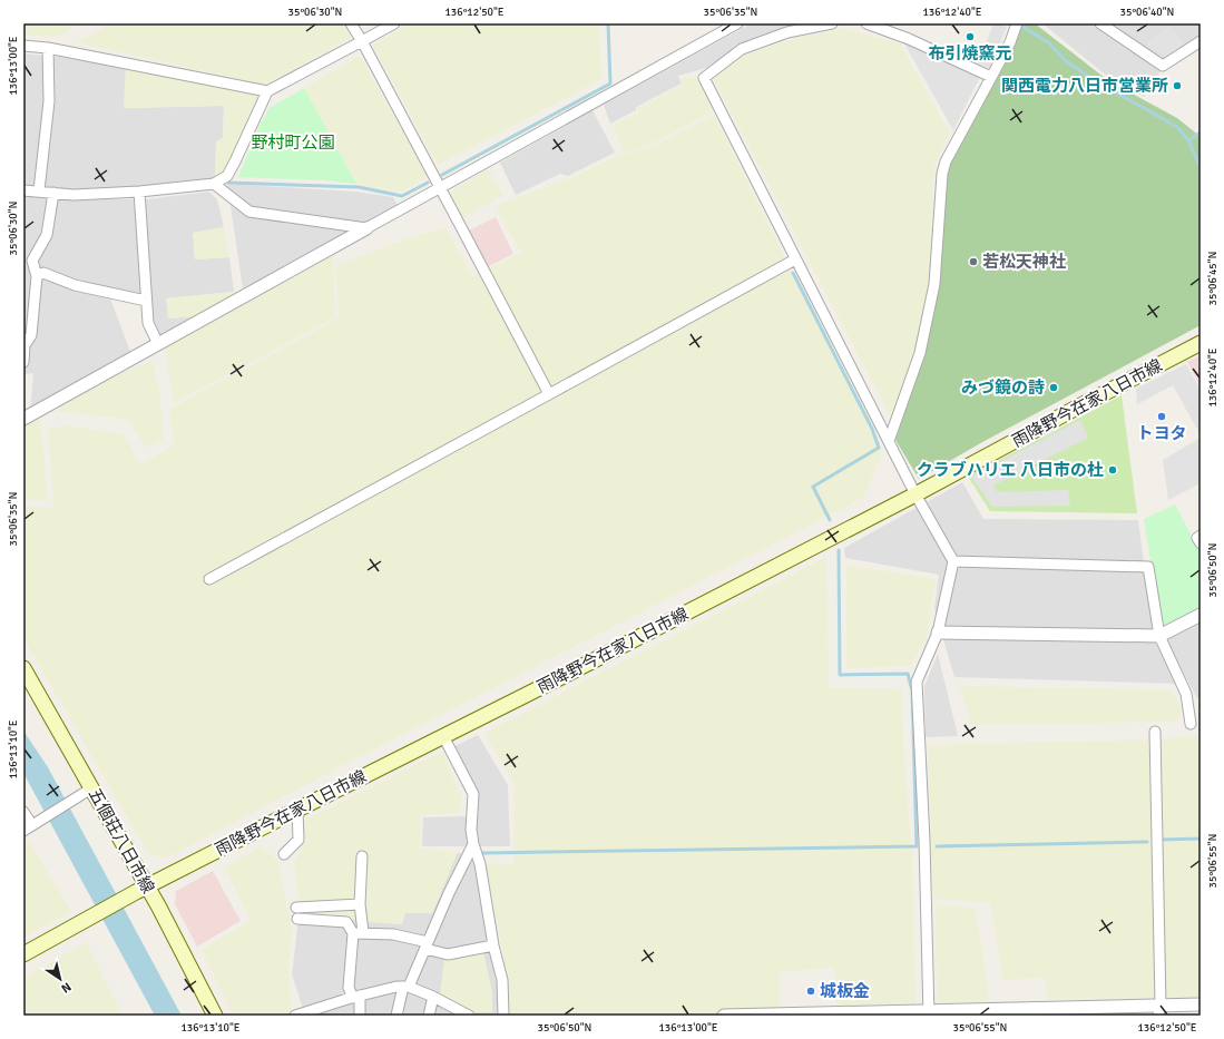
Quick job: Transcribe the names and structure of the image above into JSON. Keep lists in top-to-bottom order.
{
  "streets": {
    "main road": ["雨降野今在家八日市線", "五個荘八日市線"]
  },
  "crossings": [
    ["雨降野今在家八日市線", "五個荘八日市線"]
  ],
  "parks": ["野村町公園"],
  "places": [
    "布引焼窯元",
    "関西電力八日市営業所",
    "若松天神社",
    "みづ鏡の詩",
    "トヨタ",
    "クラブハリエ 八日市の杜",
    "城板金"
  ],
  "north": "bottom right",
  "coordinates": [
    "35°06'30\"N",
    "136°12'50\"E",
    "35°06'35\"N",
    "136°12'40\"E",
    "35°06'40\"N",
    "136°13'00\"E",
    "35°06'45\"N",
    "35°06'50\"N",
    "136°13'10\"E",
    "35°06'55\"N"
  ]
}
